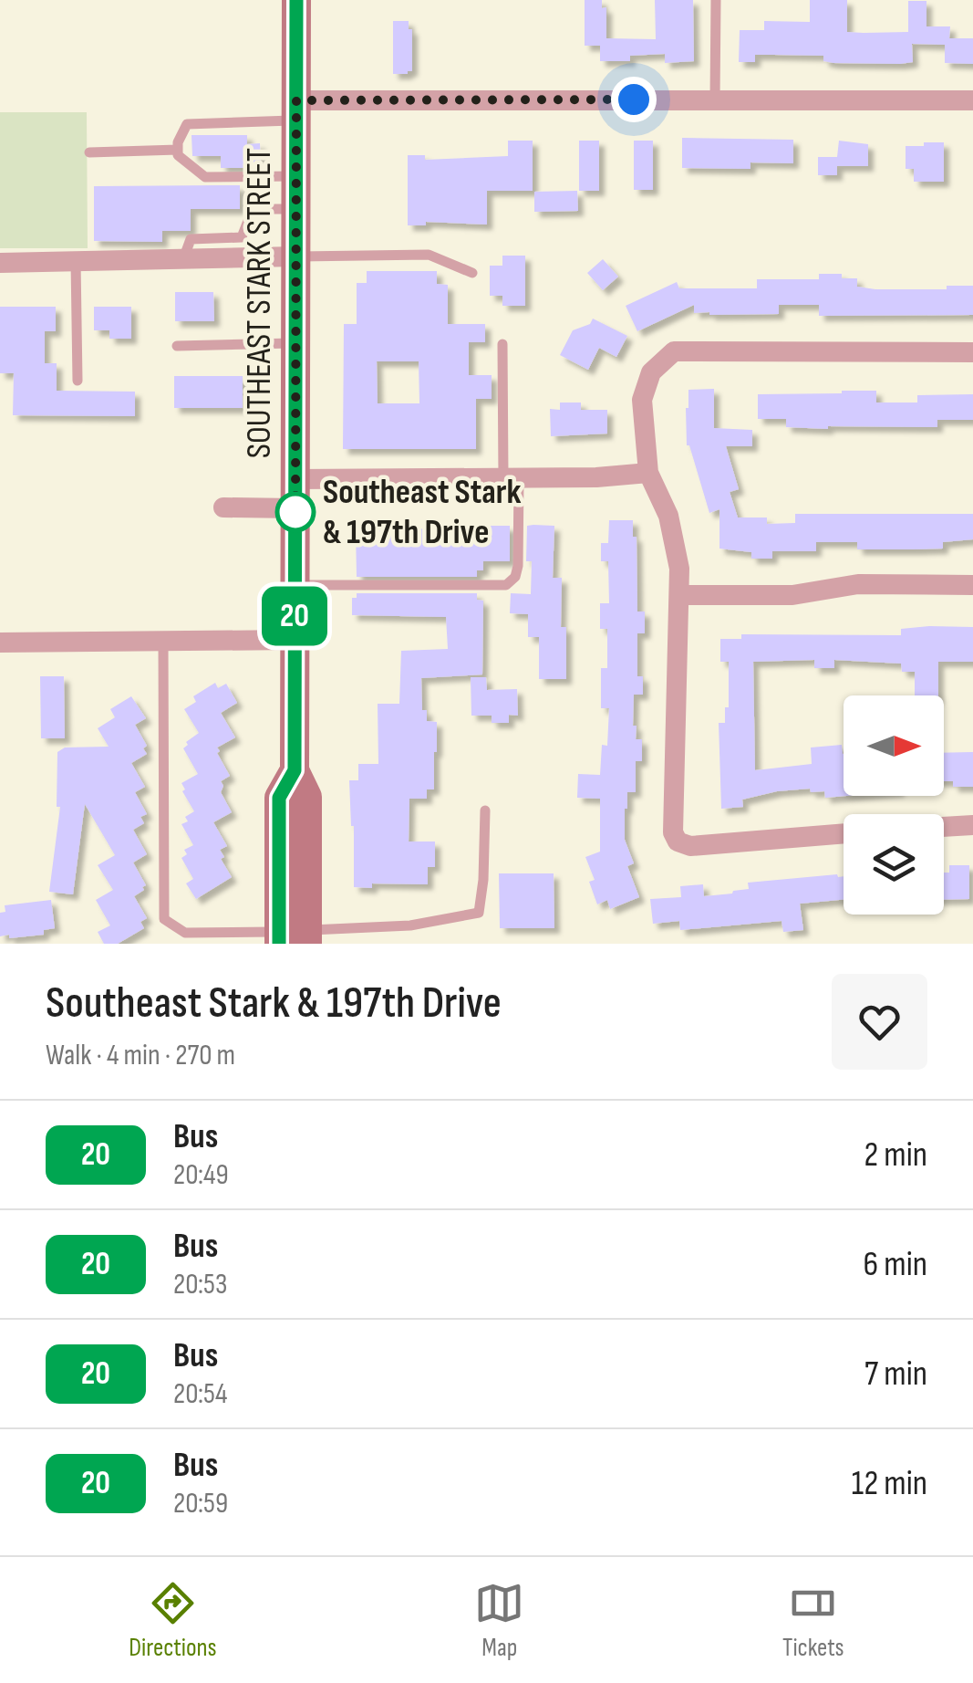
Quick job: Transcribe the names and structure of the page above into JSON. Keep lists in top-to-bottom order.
{
  "streets": {
    "main road": ["SOUTHEAST STARK STREET"]
  },
  "places": ["Southeast Stark & 197th Drive"],
  "lines": ["bus line 20"],
  "north": "right",
  "page": {
    "on_map": "20",
    "heading": ["Southeast Stark & 197th Drive", "Walk · 4 min · 270 m"],
    "list": [
      {
        "mark": "20",
        "name": "Bus",
        "note": "20:49",
        "value": "2 min"
      },
      {
        "mark": "20",
        "name": "Bus",
        "note": "20:53",
        "value": "6 min"
      },
      {
        "mark": "20",
        "name": "Bus",
        "note": "20:54",
        "value": "7 min"
      },
      {
        "mark": "20",
        "name": "Bus",
        "note": "20:59",
        "value": "12 min"
      }
    ],
    "tabs": ["Directions", "Map", "Tickets"]
  }
}
